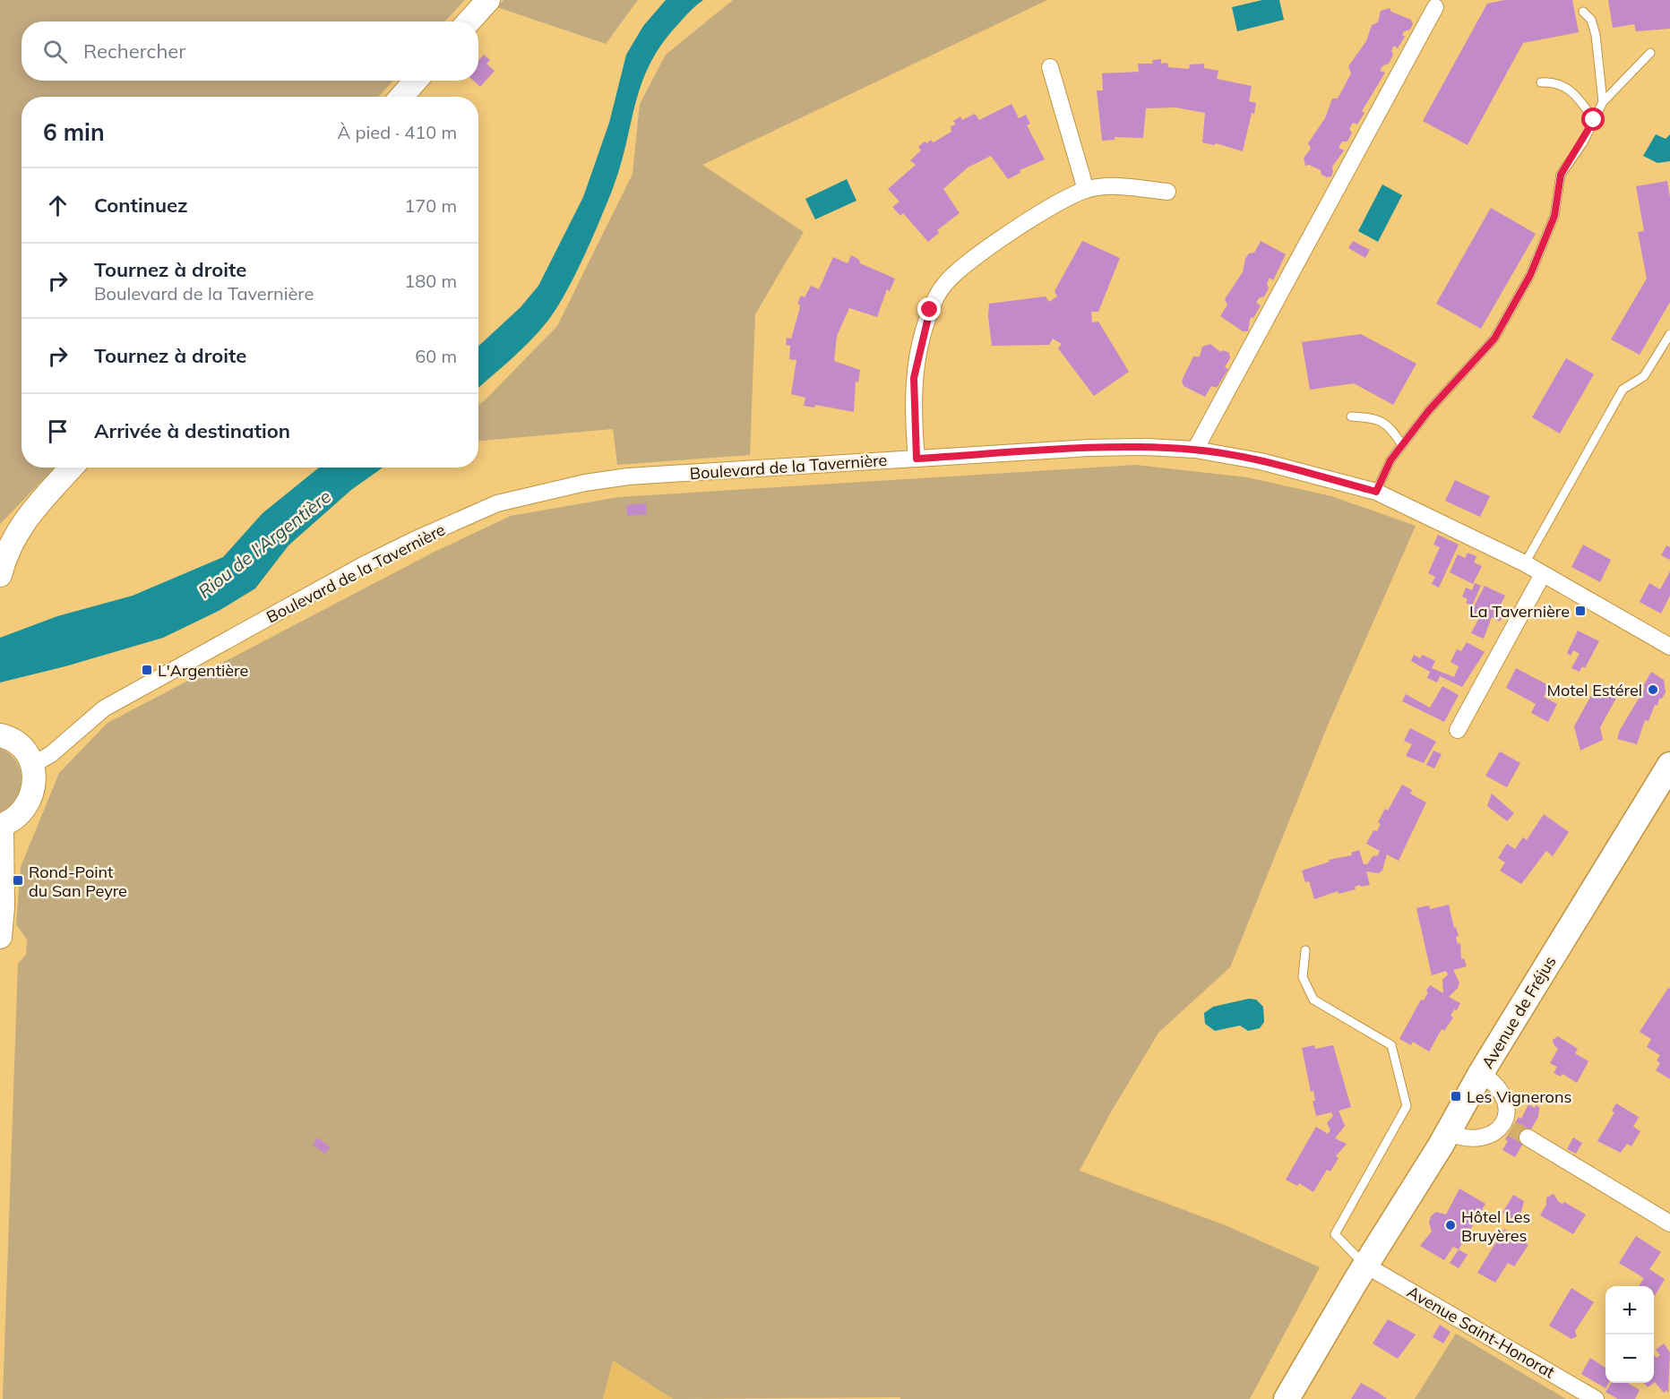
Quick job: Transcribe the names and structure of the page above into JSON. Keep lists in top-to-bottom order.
{
  "streets": {
    "main road": ["Avenue de Fréjus"],
    "street": ["Boulevard de la Tavernière", "Avenue Saint-Honorat"]
  },
  "crossings": [
    ["Avenue de Fréjus", "Avenue Saint-Honorat"]
  ],
  "water": ["Riou de l'Argentière"],
  "places": {
    "transit": [
      "La Tavernière",
      "L'Argentière",
      "Rond-Point du San Peyre",
      "Les Vignerons"
    ],
    "other": ["Motel Estérel", "Hôtel Les Bruyères"]
  },
  "page": {
    "search": "Rechercher",
    "heading": ["6 min", "À pied · 410 m"],
    "list": [
      ["Continuez", "170 m"],
      ["Tournez à droite", "Boulevard de la Tavernière", "180 m"],
      ["Tournez à droite", "60 m"],
      "Arrivée à destination"
    ],
    "map_buttons": ["+", "−"]
  }
}
